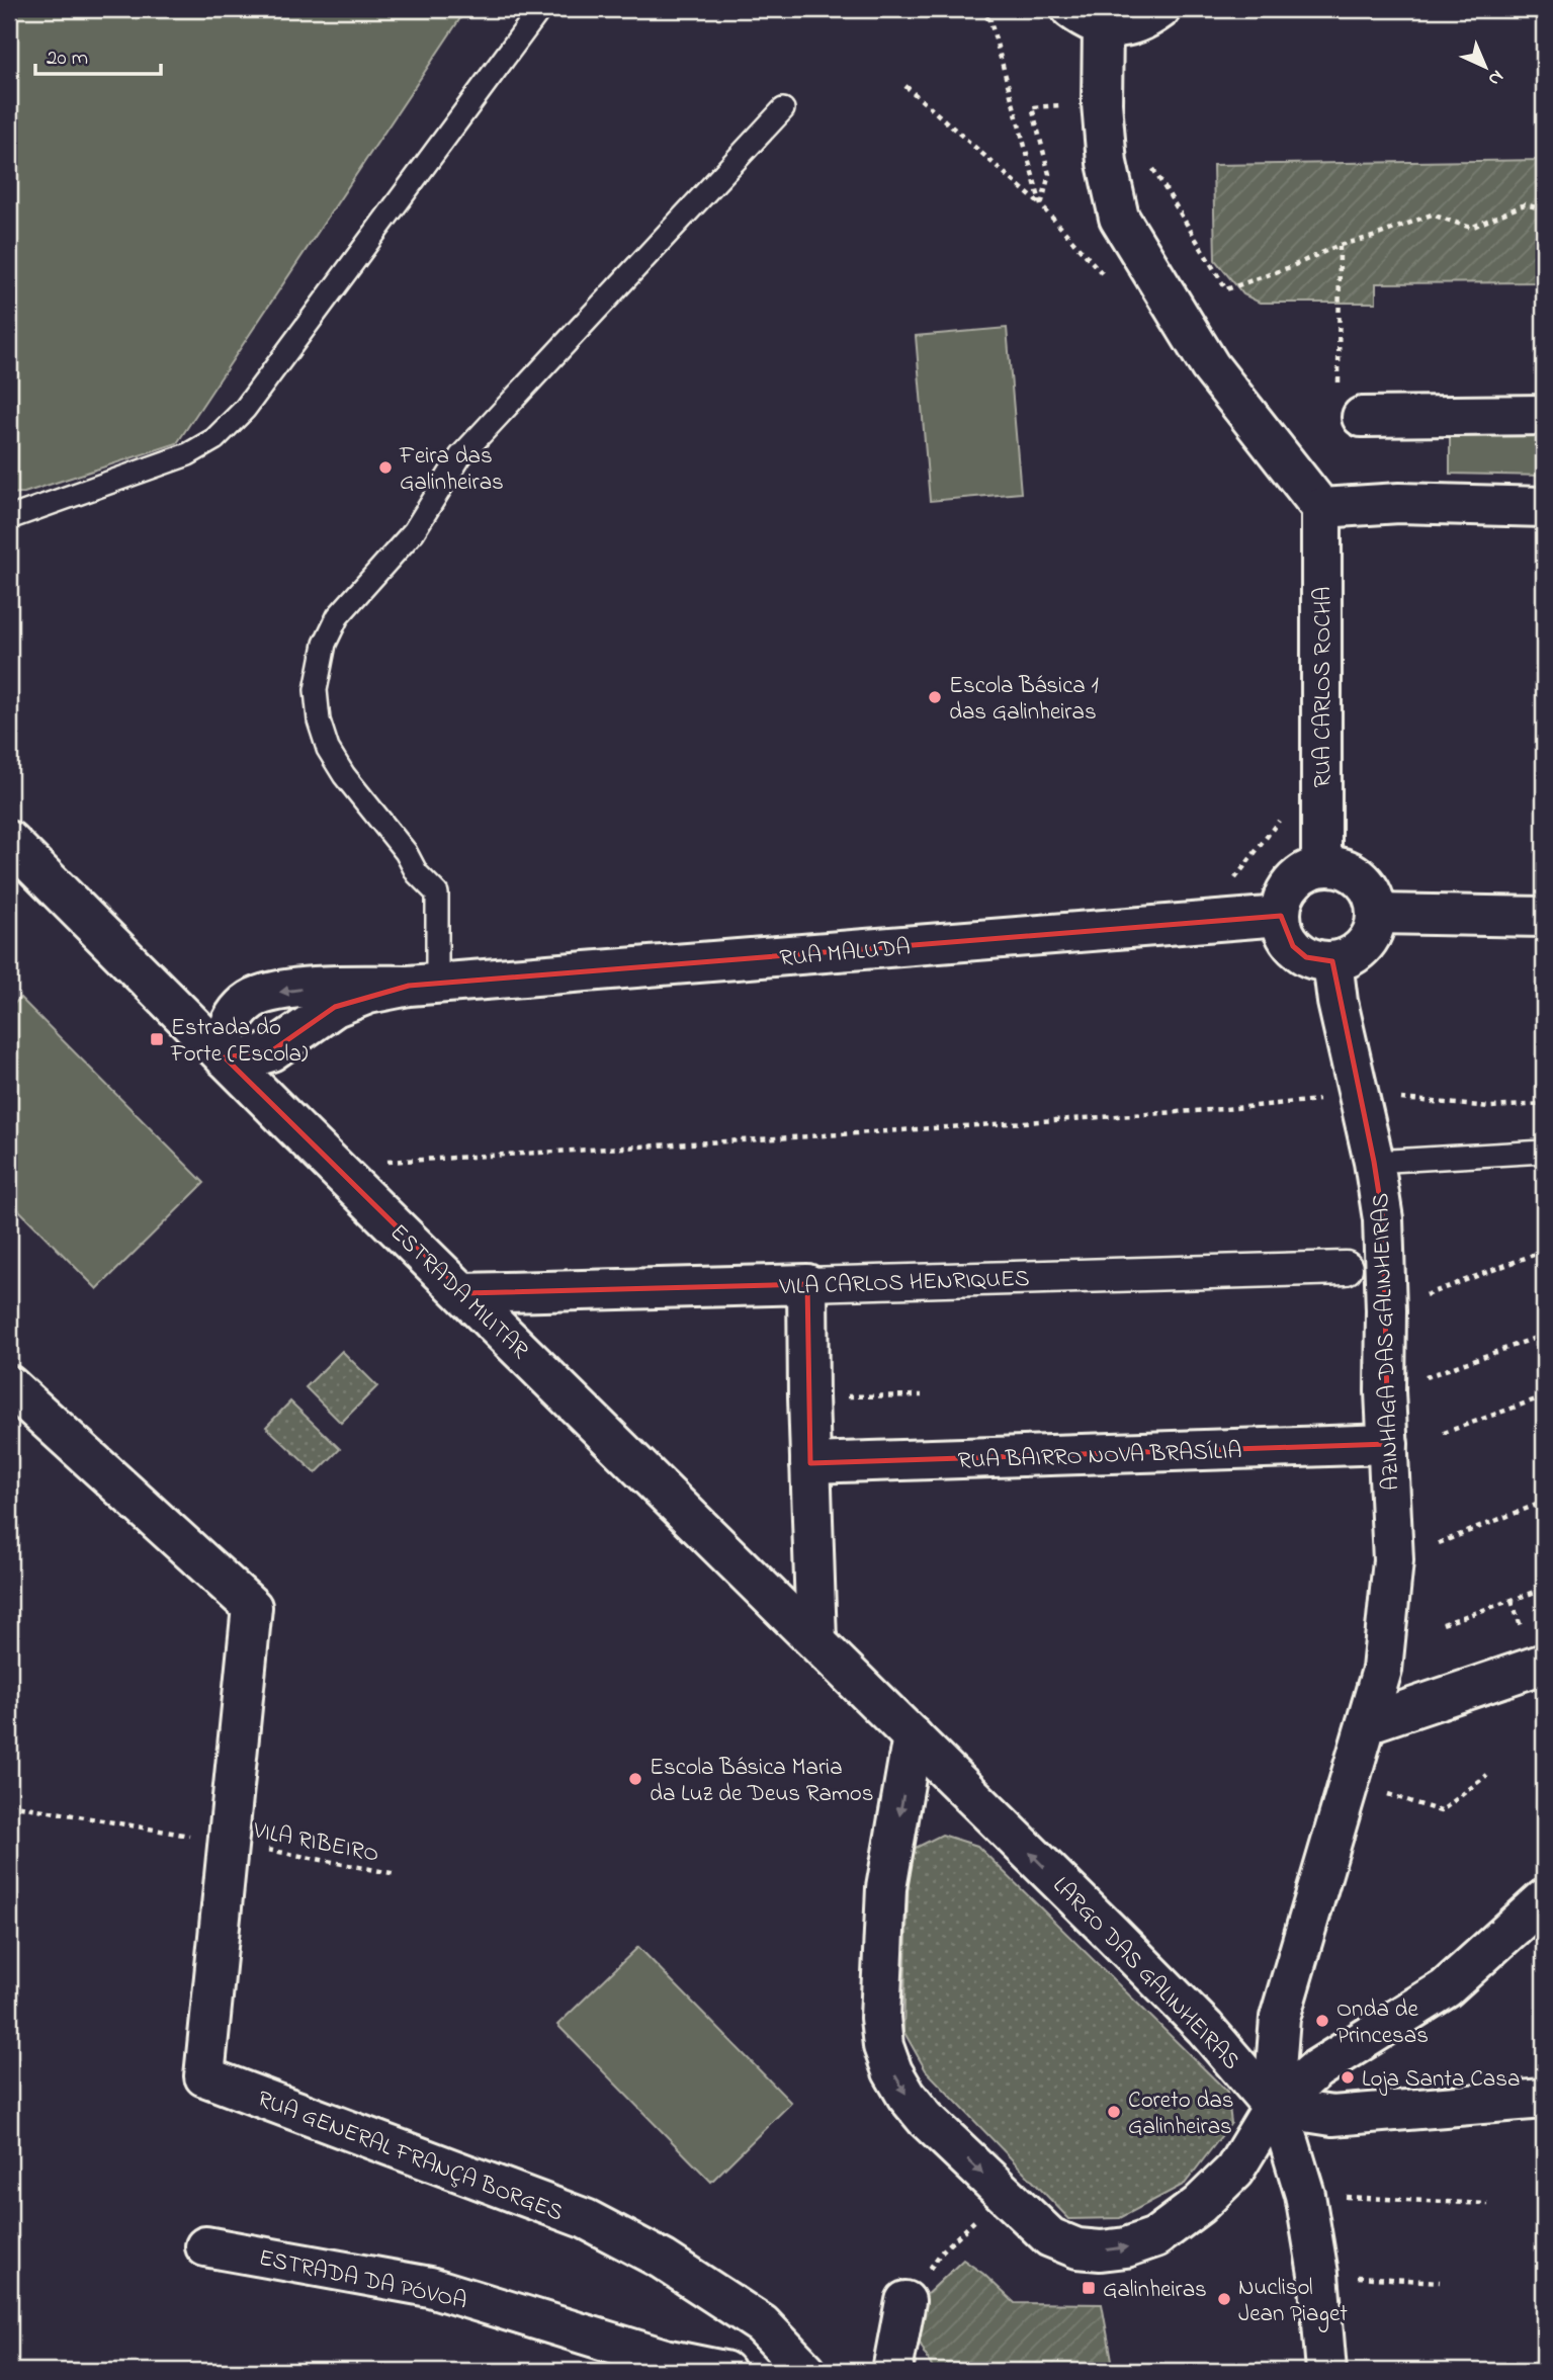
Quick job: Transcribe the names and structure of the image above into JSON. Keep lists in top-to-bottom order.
{
  "streets": {
    "street": [
      "RUA CARLOS ROCHA",
      "RUA MALUDA",
      "VILA CARLOS HENRIQUES",
      "ESTRADA MILITAR",
      "AZINHAGA DAS GALINHEIRAS",
      "RUA BAIRRO NOVA BRASÍLIA",
      "LARGO DAS GALINHEIRAS",
      "RUA GENERAL FRANÇA BORGES",
      "ESTRADA DA PÓVOA"
    ],
    "path": ["VILA RIBEIRO"]
  },
  "crossings": [
    ["RUA CARLOS ROCHA", "RUA MALUDA"],
    ["RUA CARLOS ROCHA", "AZINHAGA DAS GALINHEIRAS"],
    ["RUA MALUDA", "AZINHAGA DAS GALINHEIRAS"],
    ["VILA CARLOS HENRIQUES", "ESTRADA MILITAR"],
    ["ESTRADA MILITAR", "LARGO DAS GALINHEIRAS"],
    ["AZINHAGA DAS GALINHEIRAS", "RUA BAIRRO NOVA BRASÍLIA"],
    ["AZINHAGA DAS GALINHEIRAS", "LARGO DAS GALINHEIRAS"],
    ["VILA RIBEIRO", "RUA GENERAL FRANÇA BORGES"]
  ],
  "one_way": ["LARGO DAS GALINHEIRAS"],
  "places": {
    "other": [
      "Feira das Galinheiras",
      "Escola Básica 1 das Galinheiras",
      "Escola Básica Maria da Luz de Deus Ramos",
      "Onda de Princesas",
      "Loja Santa Casa",
      "Coreto das Galinheiras",
      "Nuclisol Jean Piaget"
    ],
    "transit": ["Estrada do Forte (Escola)", "Galinheiras"]
  },
  "scale_bar": "20 m",
  "north": "bottom right"
}
